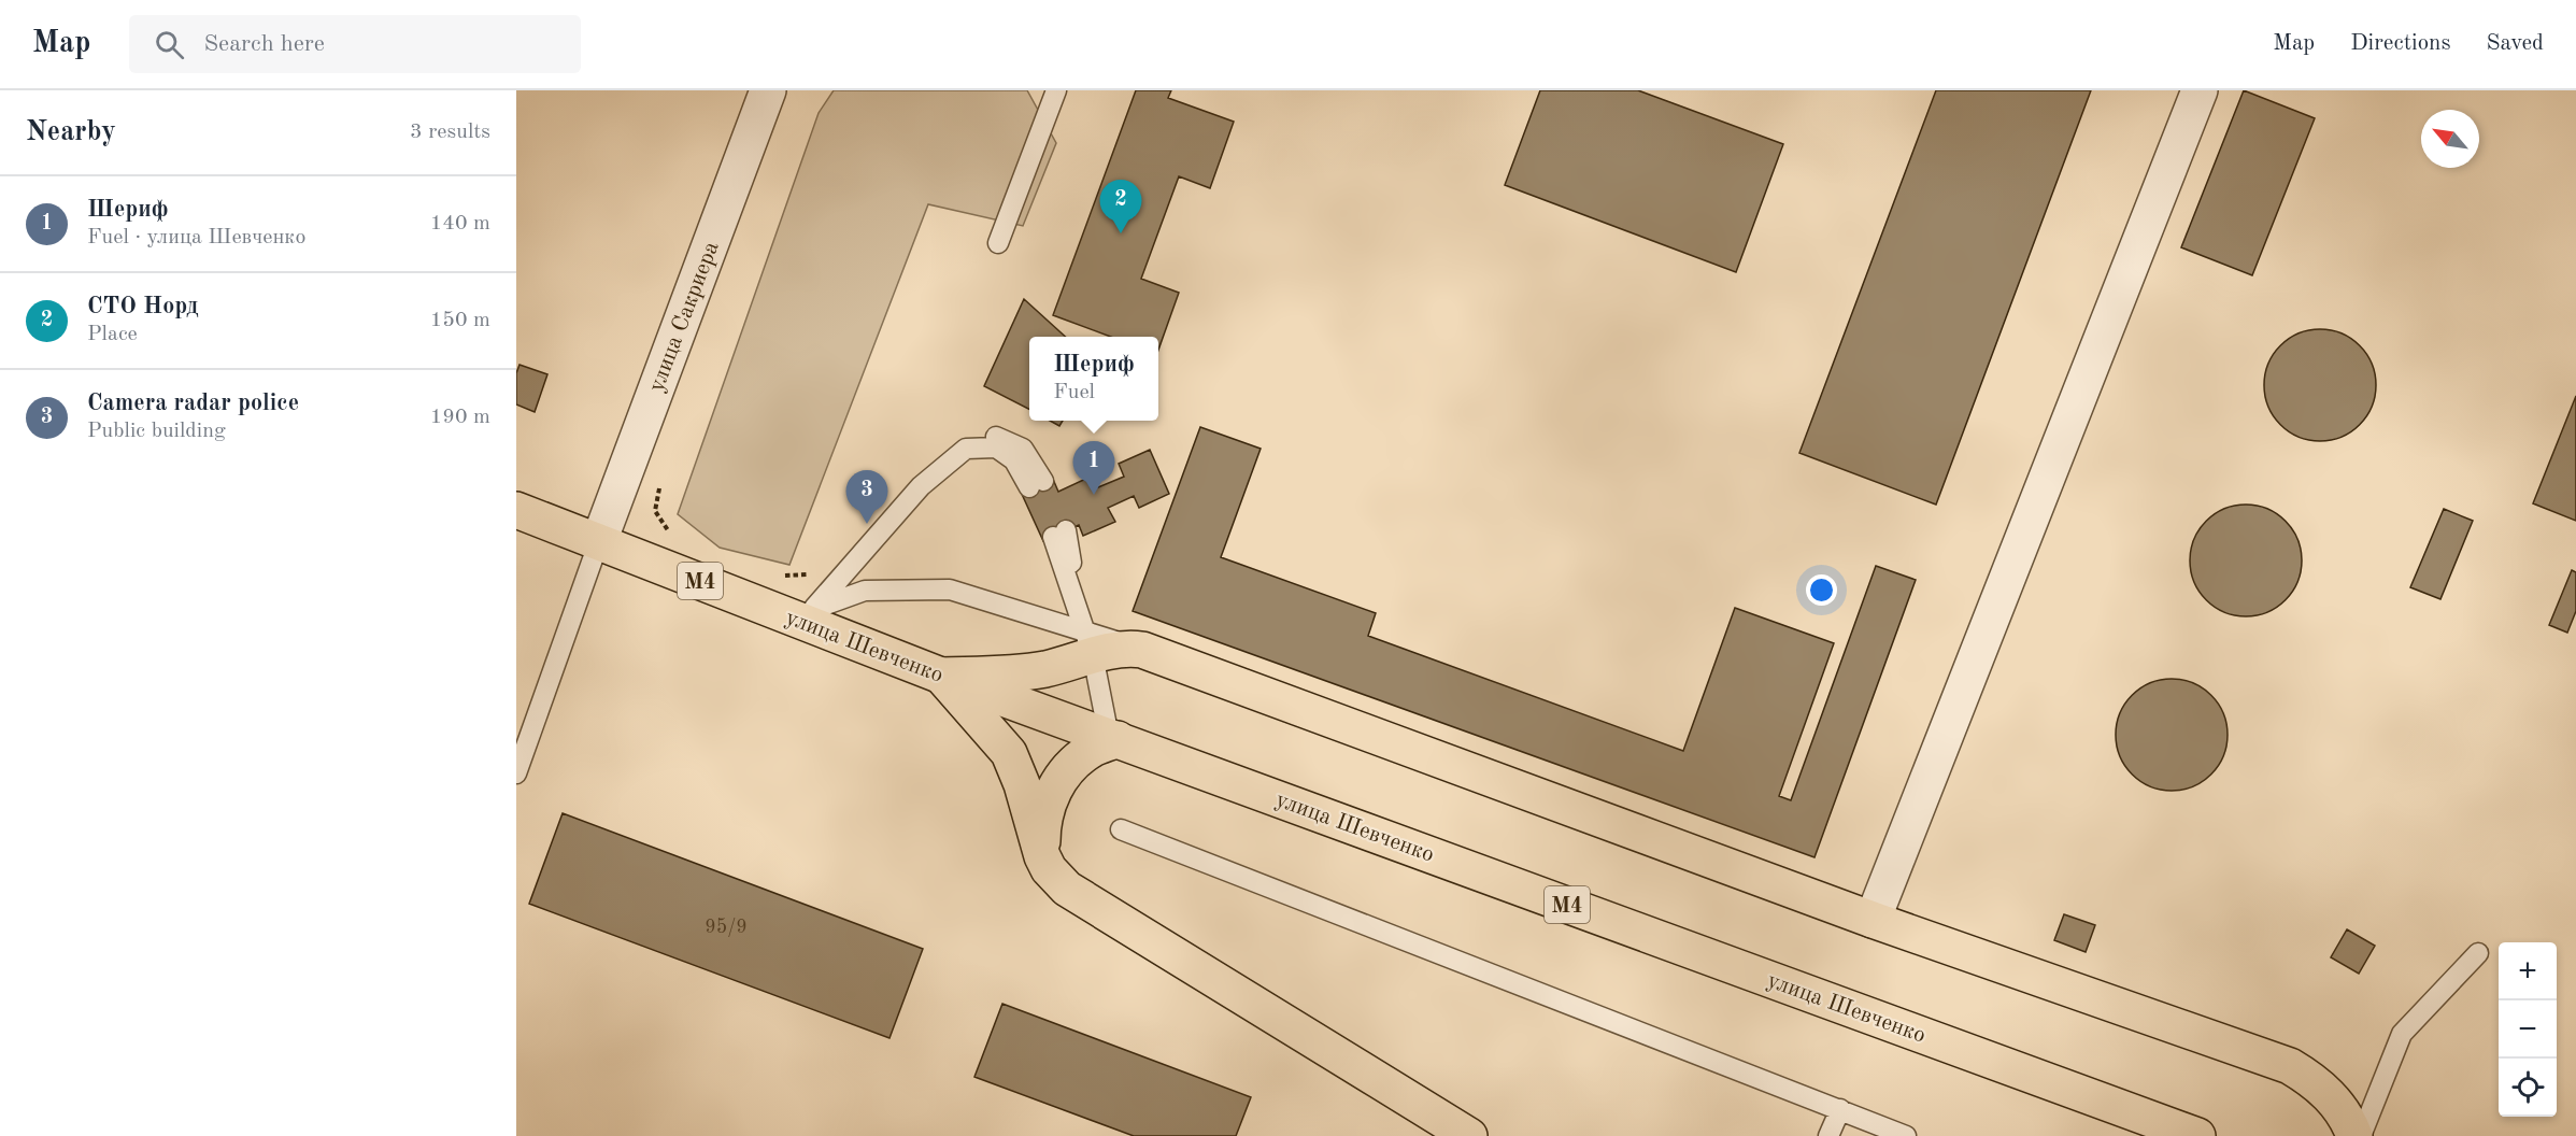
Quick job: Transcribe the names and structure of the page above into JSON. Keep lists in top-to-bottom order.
{
  "streets": {
    "main road": ["M4", "улица Шевченко"],
    "street": ["улица Сакриера"]
  },
  "crossings": [
    ["улица Сакриера", "улица Шевченко"]
  ],
  "house_numbers": ["95/9"],
  "north": "top left",
  "page": {
    "header": "Map",
    "search": "Search here",
    "nav": ["Map", "Directions", "Saved"],
    "heading": ["Nearby", "3 results"],
    "list": [
      {
        "mark": "1",
        "name": "Шериф",
        "note": "Fuel · улица Шевченко",
        "value": "140 m"
      },
      {
        "mark": "2",
        "name": "СТО Норд",
        "note": "Place",
        "value": "150 m"
      },
      {
        "mark": "3",
        "name": "Camera radar police",
        "note": "Public building",
        "value": "190 m"
      }
    ],
    "pins": ["2", "1", "3"],
    "popup": ["Шериф", "Fuel"],
    "map_buttons": ["+", "−"]
  }
}
